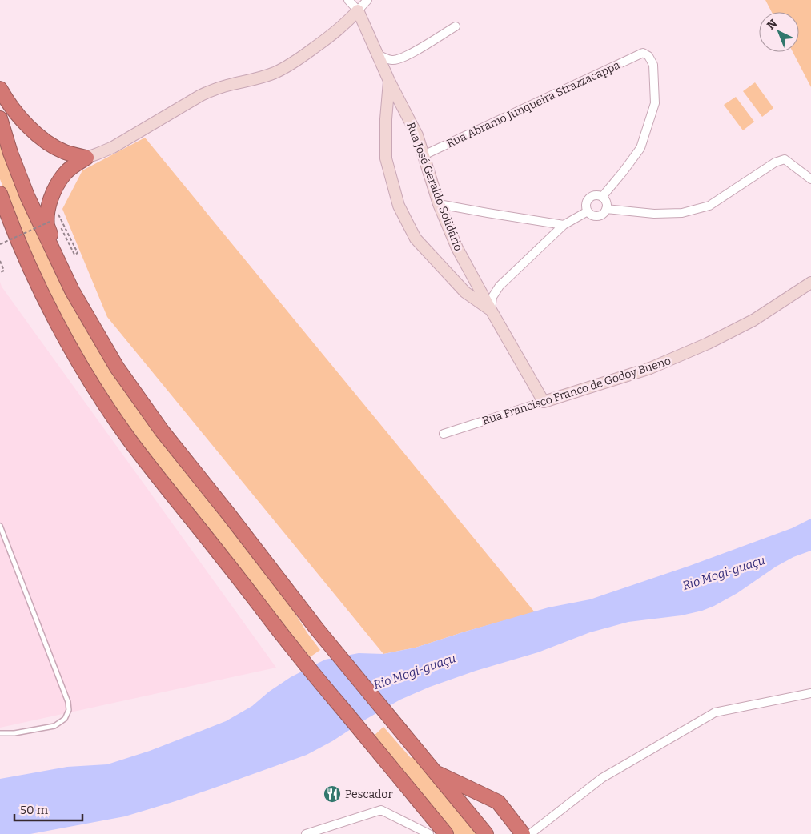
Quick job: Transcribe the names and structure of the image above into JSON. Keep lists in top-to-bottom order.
{
  "streets": {
    "street": ["Rua Abramo Junqueira Strazzacappa", "Rua José Geraldo Solidário", "Rua Francisco Franco de Godoy Bueno"]
  },
  "crossings": [
    ["Rua Abramo Junqueira Strazzacappa", "Rua José Geraldo Solidário"]
  ],
  "water": ["Rio Mogi-guaçu"],
  "places": {
    "restaurant": ["Pescador"]
  },
  "scale_bar": "50 m",
  "north": "top left"
}
